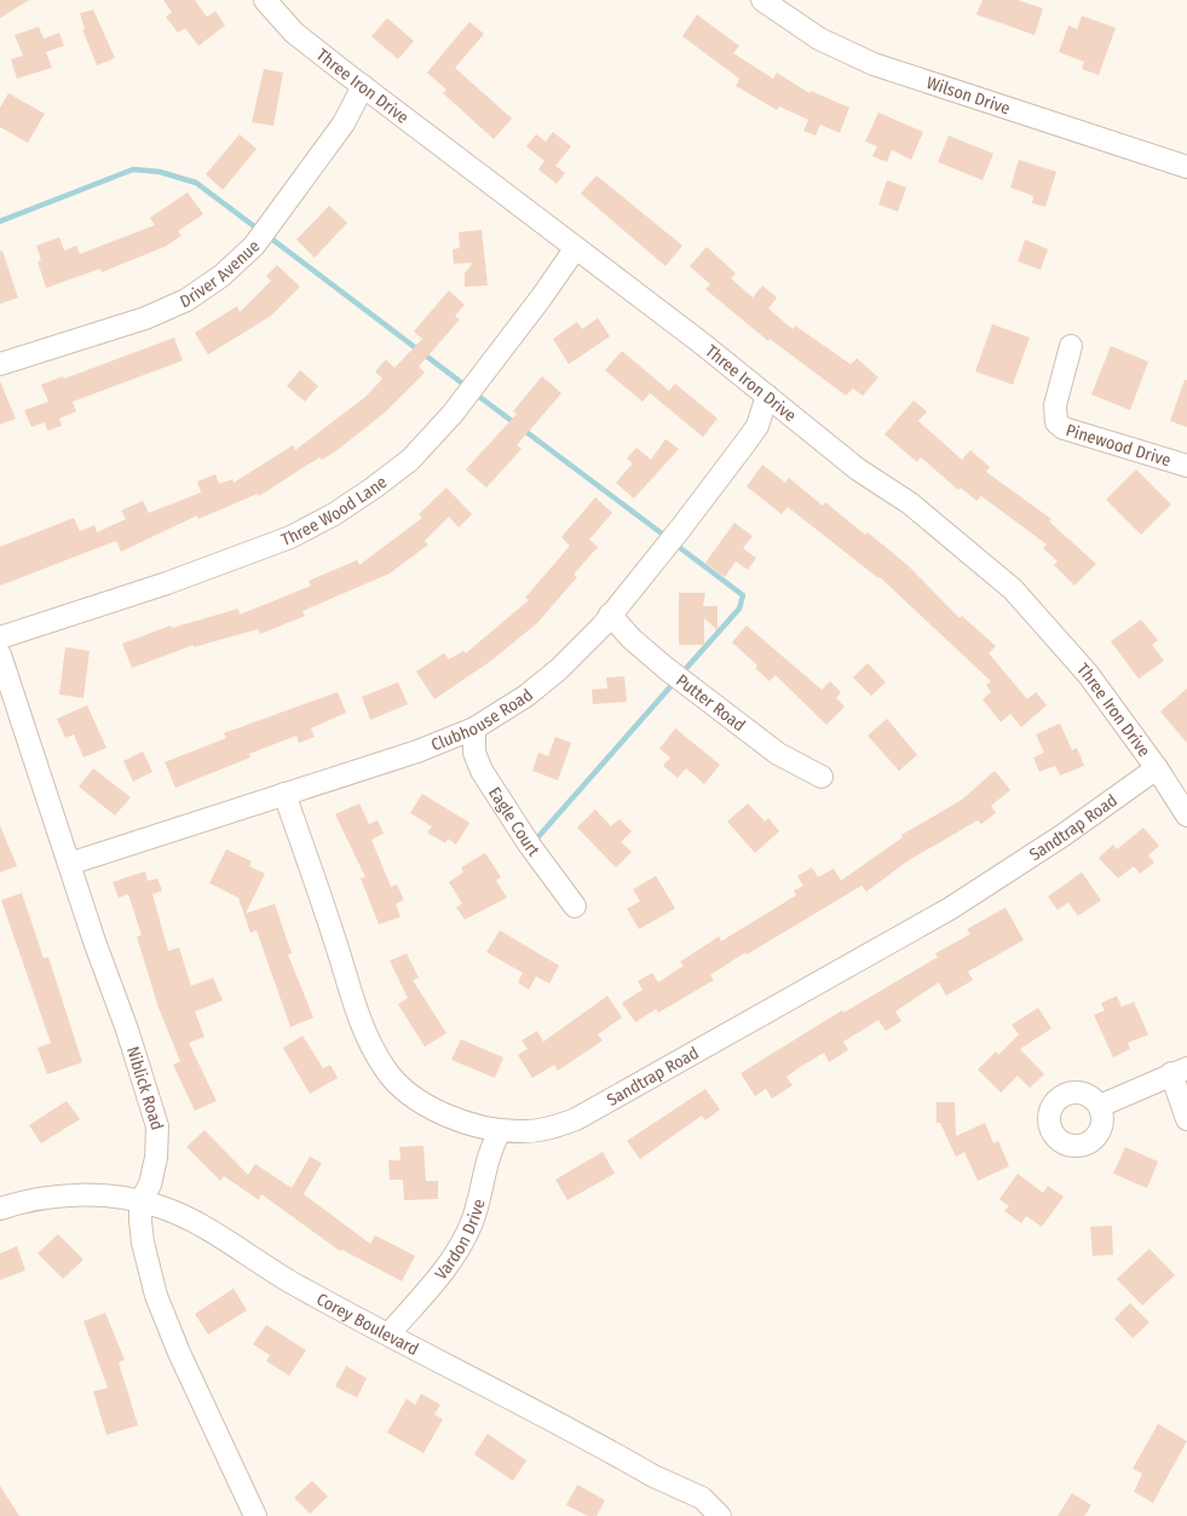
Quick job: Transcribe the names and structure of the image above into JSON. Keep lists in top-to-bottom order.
{
  "streets": {
    "street": [
      "Three Iron Drive",
      "Wilson Drive",
      "Driver Avenue",
      "Pinewood Drive",
      "Three Wood Lane",
      "Putter Road",
      "Clubhouse Road",
      "Eagle Court",
      "Sandtrap Road",
      "Niblick Road",
      "Vardon Drive",
      "Corey Boulevard"
    ]
  },
  "crossings": [
    ["Three Iron Drive", "Driver Avenue"],
    ["Three Iron Drive", "Three Wood Lane"],
    ["Three Iron Drive", "Clubhouse Road"],
    ["Three Iron Drive", "Sandtrap Road"],
    ["Putter Road", "Clubhouse Road"],
    ["Clubhouse Road", "Eagle Court"],
    ["Clubhouse Road", "Sandtrap Road"],
    ["Clubhouse Road", "Niblick Road"],
    ["Sandtrap Road", "Vardon Drive"],
    ["Niblick Road", "Corey Boulevard"],
    ["Vardon Drive", "Corey Boulevard"]
  ]
}
